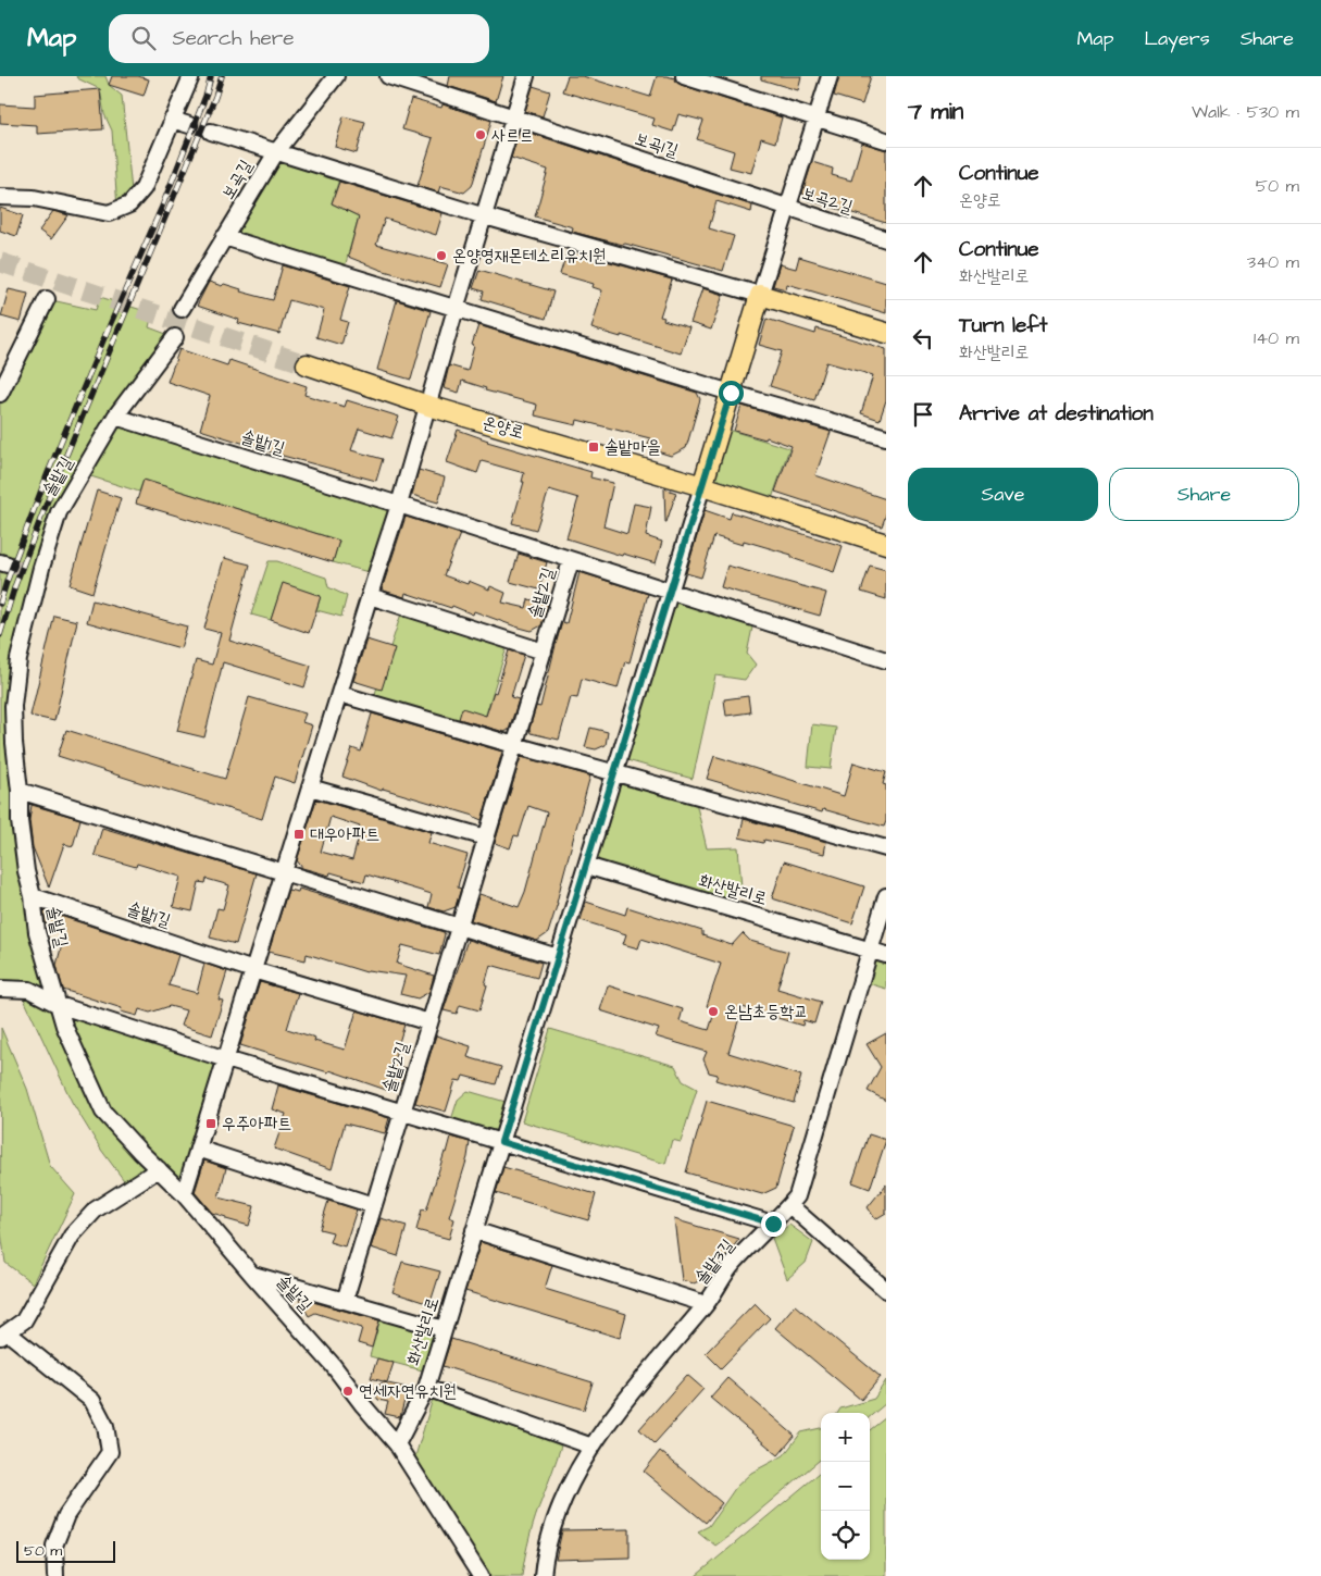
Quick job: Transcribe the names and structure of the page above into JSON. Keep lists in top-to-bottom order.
{
  "streets": {
    "main road": ["온양로"],
    "street": [
      "보곡1길",
      "보곡길",
      "보곡2길",
      "솔밭1길",
      "솔밭길",
      "솔밭2길",
      "화산발리로",
      "솔밭3길"
    ]
  },
  "crossings": [
    ["보곡1길", "보곡2길"],
    ["온양로", "화산발리로"],
    ["솔밭1길", "솔밭길"],
    ["솔밭1길", "솔밭2길"],
    ["솔밭길", "화산발리로"],
    ["화산발리로", "솔밭3길"]
  ],
  "places": {
    "other": [
      "사르르",
      "온양영재몬테소리유치원",
      "온남초등학교",
      "연세자연유치원"
    ],
    "transit": ["솔밭마을", "대우아파트", "우주아파트"]
  },
  "scale_bar": "50 m",
  "page": {
    "header": "Map",
    "search": "Search here",
    "nav": ["Map", "Layers", "Share"],
    "heading": ["7 min", "Walk · 530 m"],
    "list": [
      ["Continue", "온양로", "50 m"],
      ["Continue", "화산발리로", "340 m"],
      ["Turn left", "화산발리로", "140 m"],
      "Arrive at destination"
    ],
    "buttons": ["Save", "Share"],
    "map_buttons": ["+", "−"],
    "scale": "50 m"
  }
}
